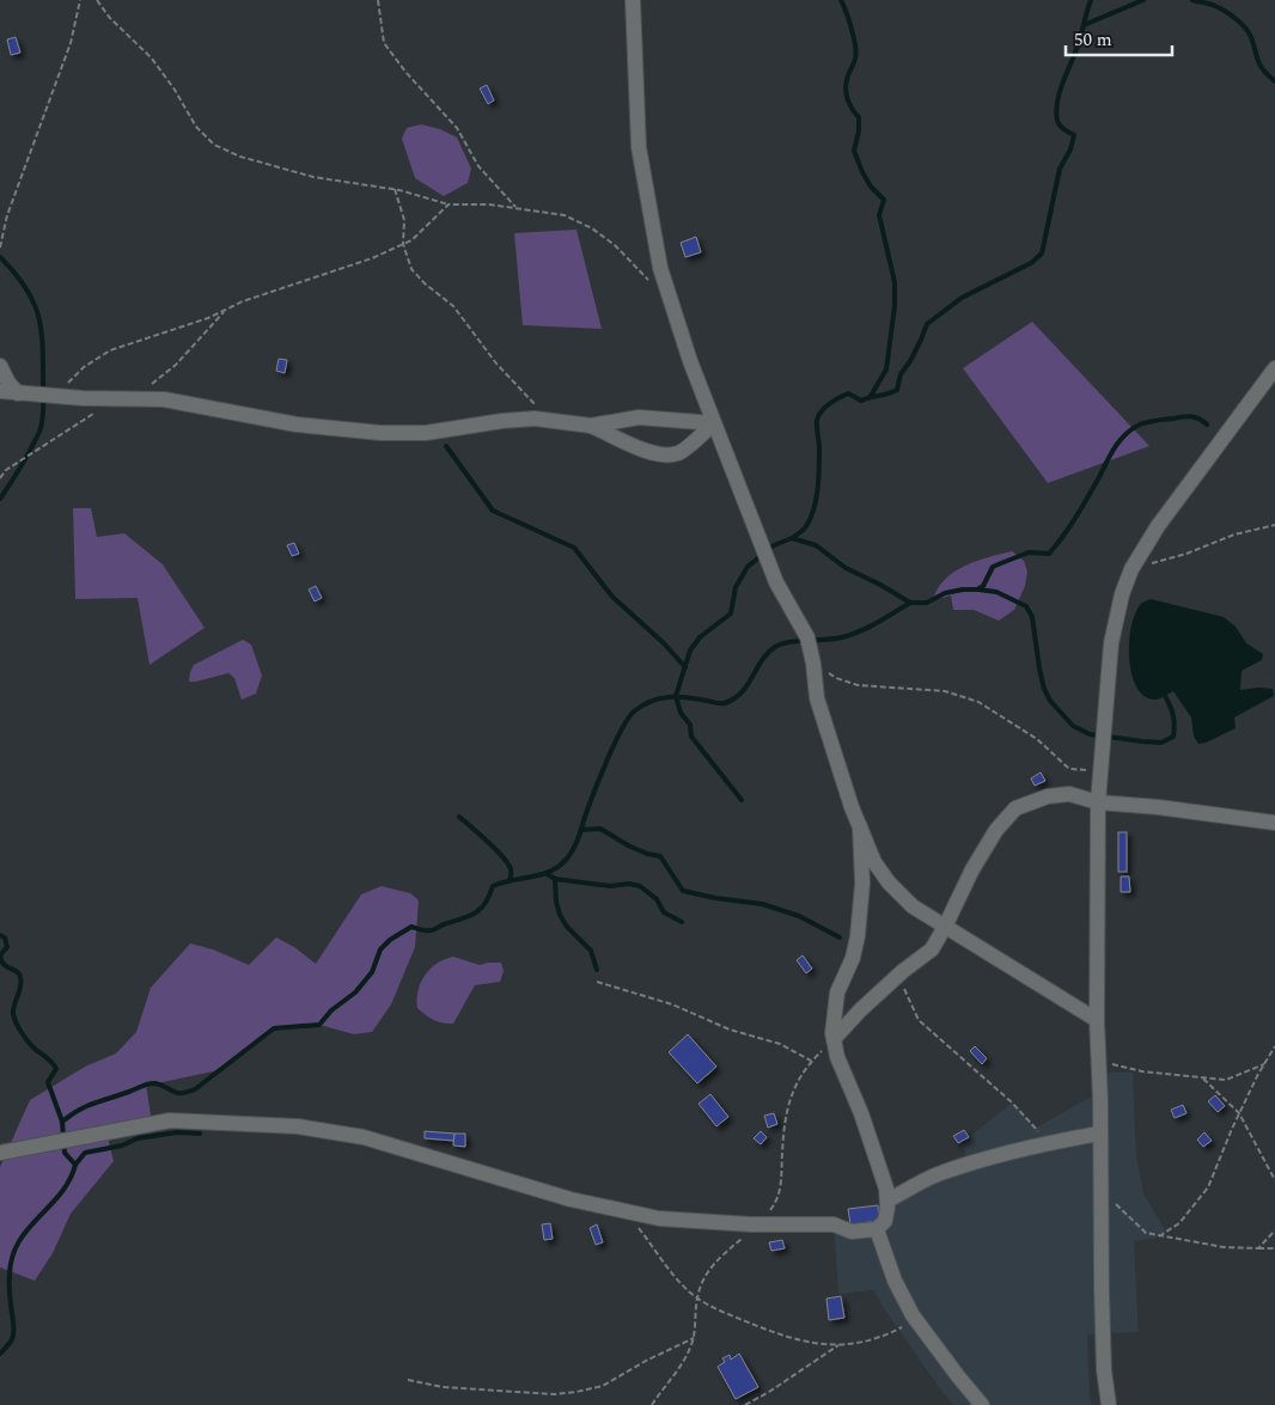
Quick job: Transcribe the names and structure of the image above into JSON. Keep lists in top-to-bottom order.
{
  "scale_bar": "50 m"
}
